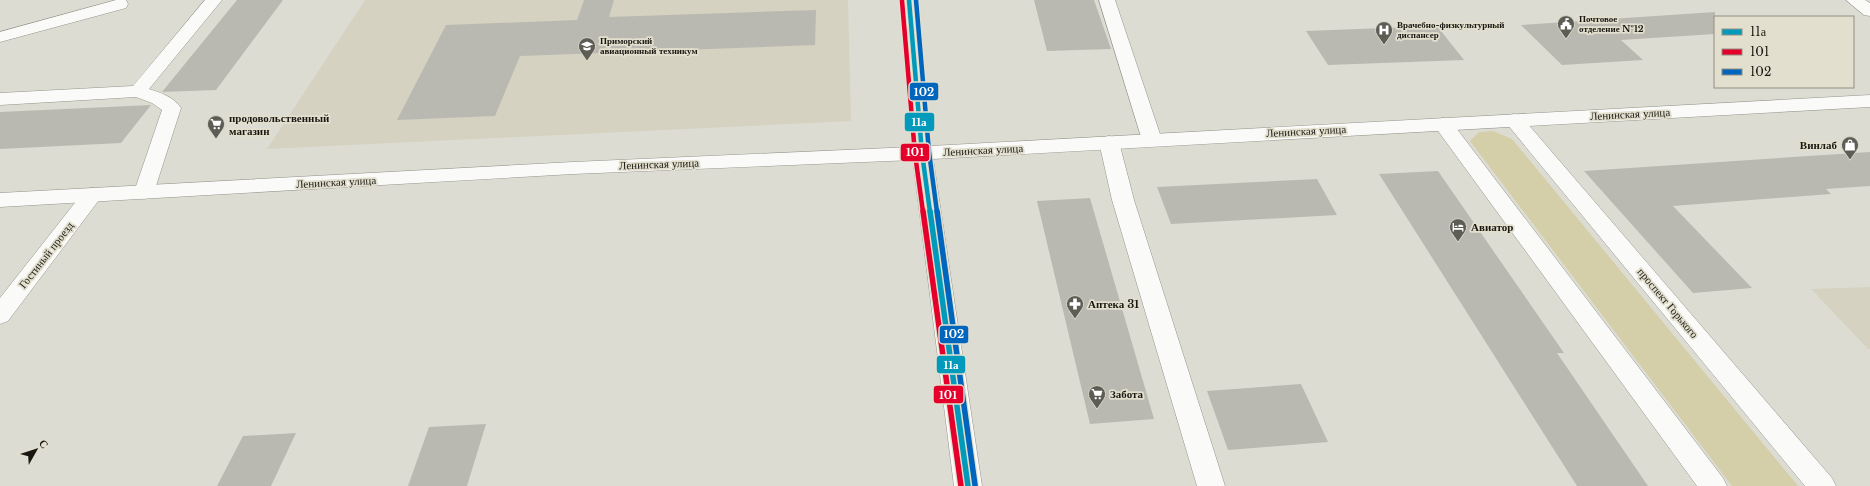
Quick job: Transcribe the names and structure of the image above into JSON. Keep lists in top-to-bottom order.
{
  "streets": {
    "main road": ["Ленинская улица", "Гостиный проезд", "проспект Горького"]
  },
  "crossings": [
    ["Ленинская улица", "Гостиный проезд"],
    ["Ленинская улица", "проспект Горького"]
  ],
  "places": {
    "public building": ["Почтовое отделение №12"],
    "hospital": ["Врачебно-физкультурный диспансер"],
    "school or university": ["Приморский авиационный техникум"],
    "supermarket": ["продовольственный магазин", "Забота"],
    "shop": ["Винлаб"],
    "hotel": ["Авиатор"],
    "pharmacy": ["Аптека 31"]
  },
  "lines": ["transit line 11а", "transit line 102", "transit line 101"],
  "legend": ["11а", "101", "102"],
  "north": "top right"
}
